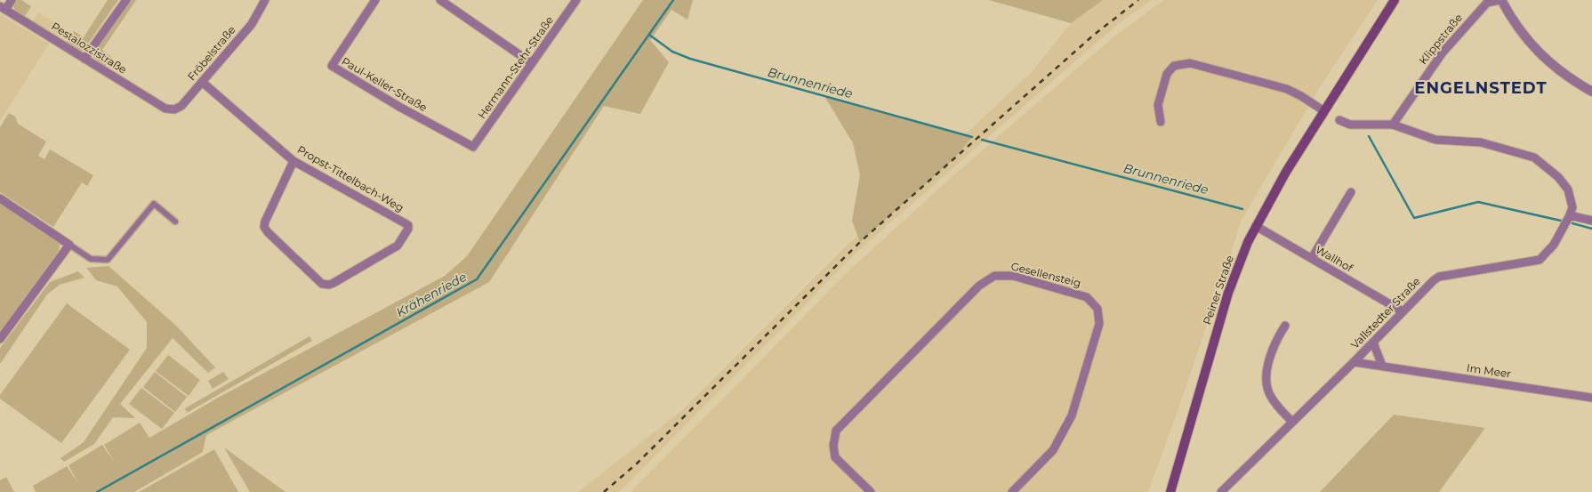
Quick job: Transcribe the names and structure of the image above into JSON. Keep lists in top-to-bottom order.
{
  "streets": {
    "main road": ["Peiner Straße"],
    "street": [
      "Klippstraße",
      "Pestalozzistraße",
      "Fröbelstraße",
      "Hermann-Stehr-Straße",
      "Paul-Keller-Straße",
      "Propst-Tittelbach-Weg",
      "Wallhof",
      "Gesellensteig",
      "Vallstedter Straße",
      "Im Meer"
    ]
  },
  "crossings": [
    ["Pestalozzistraße", "Fröbelstraße"],
    ["Fröbelstraße", "Propst-Tittelbach-Weg"],
    ["Hermann-Stehr-Straße", "Paul-Keller-Straße"],
    ["Wallhof", "Peiner Straße"],
    ["Wallhof", "Vallstedter Straße"],
    ["Vallstedter Straße", "Im Meer"]
  ],
  "districts": ["ENGELNSTEDT"],
  "water": ["Brunnenriede", "Krähenriede"]
}
